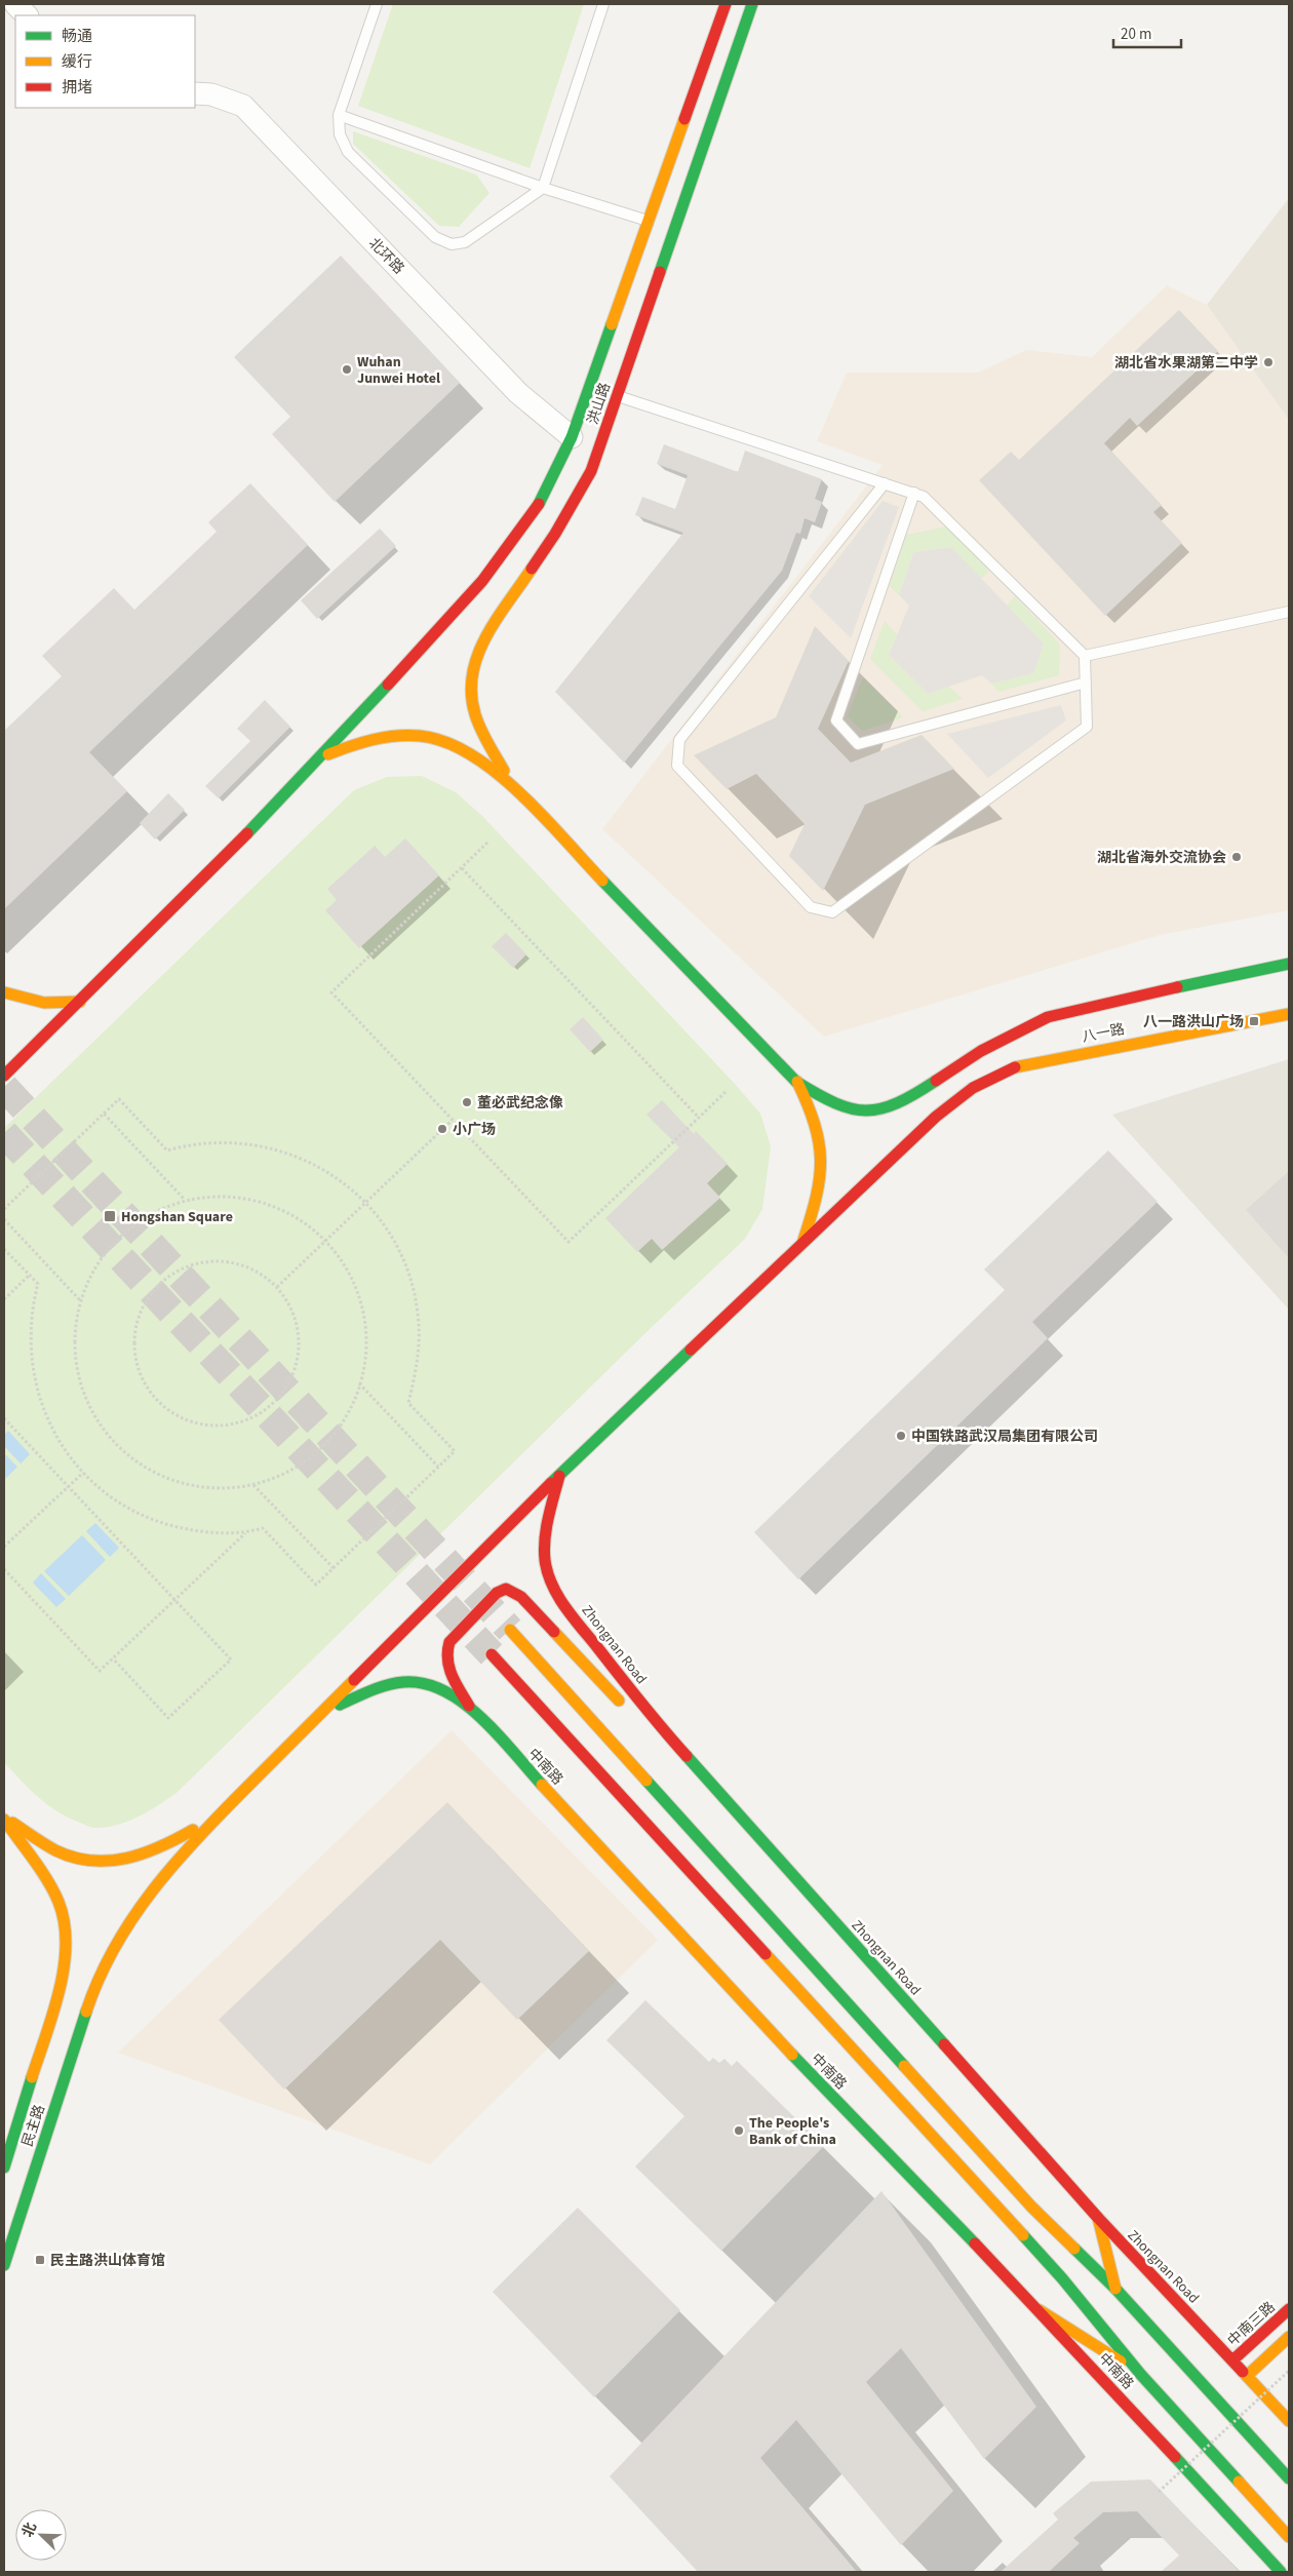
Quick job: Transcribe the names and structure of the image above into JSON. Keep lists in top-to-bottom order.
{
  "streets": {
    "main road": [
      "洪山路",
      "八一路",
      "Zhongnan Road",
      "中南路",
      "民主路",
      "中南三路"
    ],
    "street": ["北环路"]
  },
  "crossings": [
    ["北环路", "洪山路"],
    ["八一路", "Zhongnan Road"],
    ["八一路", "中南路"],
    ["八一路", "民主路"],
    ["Zhongnan Road", "中南三路"]
  ],
  "places": {
    "other": [
      "湖北省水果湖第二中学",
      "Wuhan Junwei Hotel",
      "湖北省海外交流协会",
      "董必武纪念像",
      "小广场",
      "中国铁路武汉局集团有限公司",
      "The People's Bank of China"
    ],
    "transit": ["八一路洪山广场", "Hongshan Square", "民主路洪山体育馆"]
  },
  "legend": ["畅通", "缓行", "拥堵"],
  "scale_bar": "20 m",
  "north": "top left"
}
